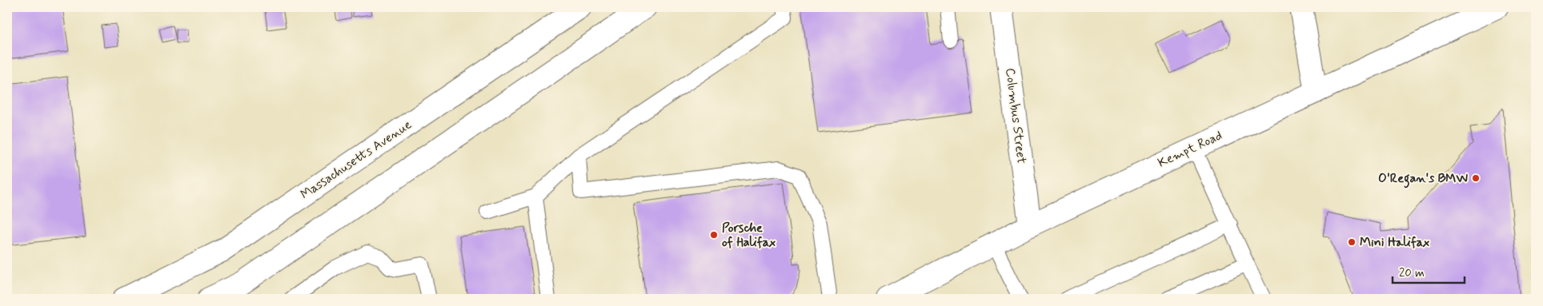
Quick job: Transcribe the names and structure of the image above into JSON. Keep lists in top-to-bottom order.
{
  "streets": {
    "main road": ["Columbus Street", "Kempt Road", "Massachusetts Avenue"]
  },
  "crossings": [
    ["Columbus Street", "Kempt Road"]
  ],
  "places": ["O'Regan's BMW", "Porsche of Halifax", "Mini Halifax"],
  "scale_bar": "20 m"
}
